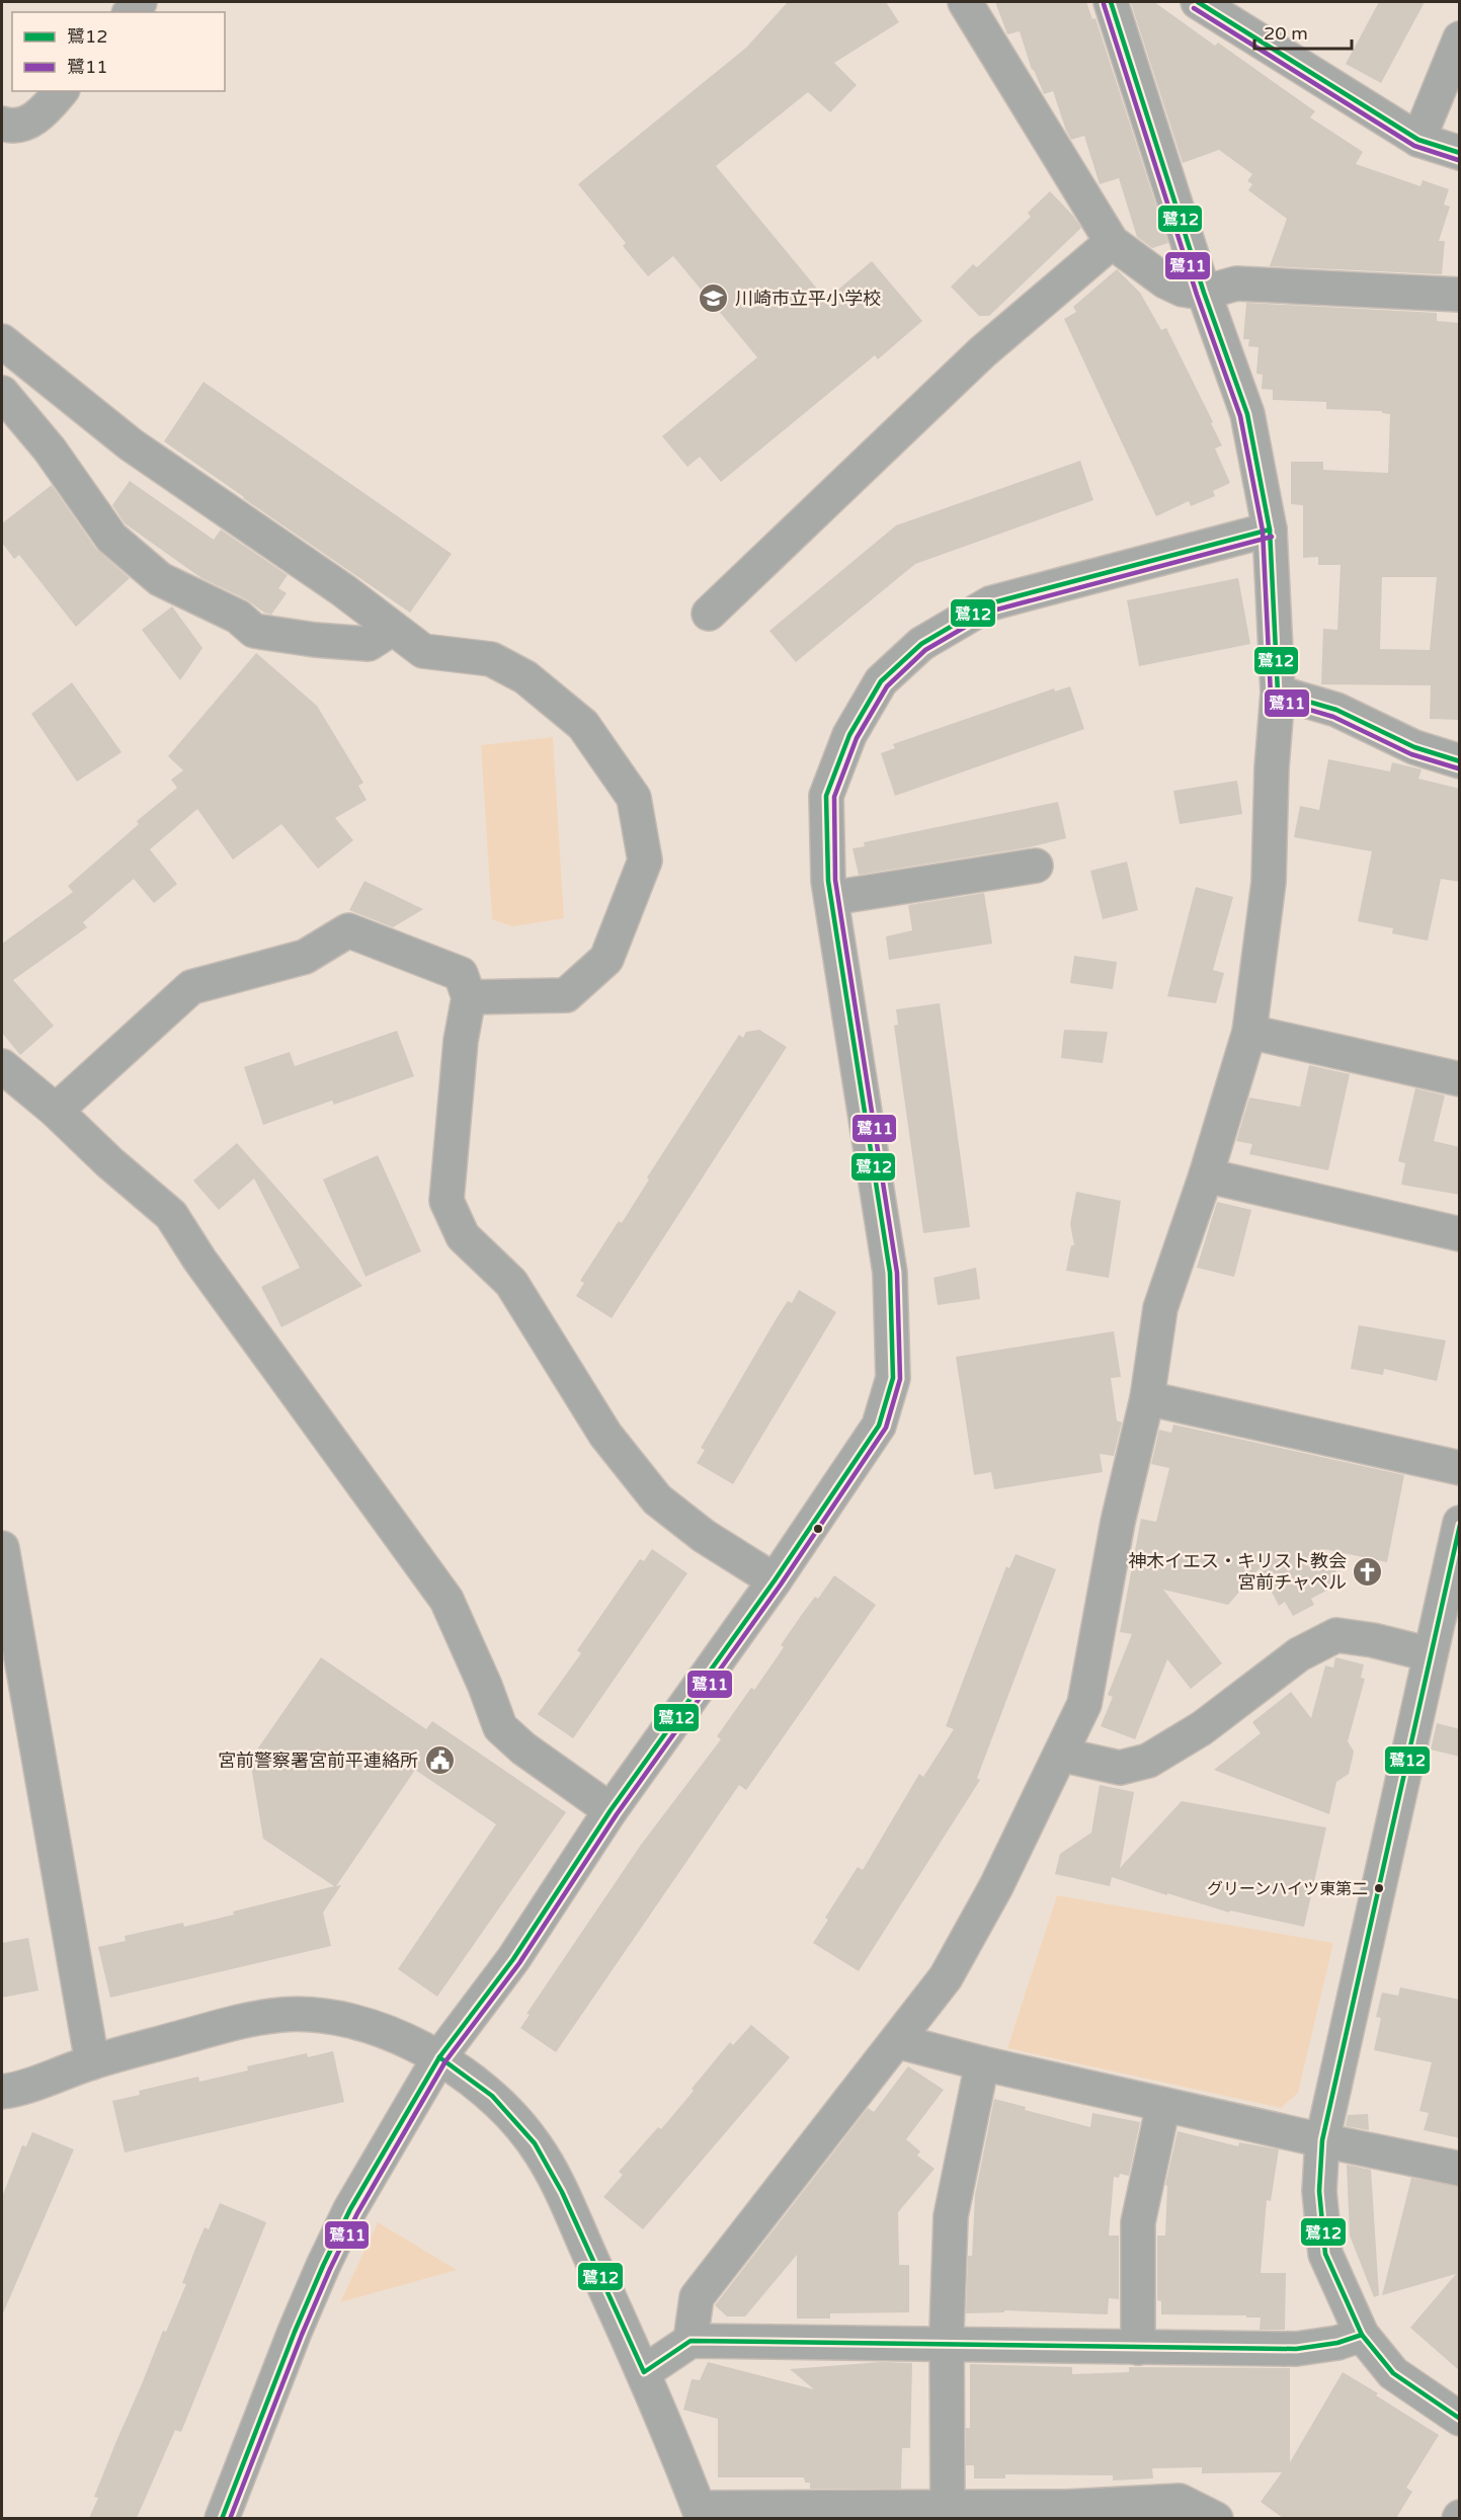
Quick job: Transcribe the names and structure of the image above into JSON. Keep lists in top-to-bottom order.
{
  "places": {
    "school or university": ["川崎市立平小学校"],
    "church": ["神木イエス・キリスト教会 宮前チャペル"],
    "public building": ["宮前警察署宮前平連絡所"],
    "other": ["グリーンハイツ東第二"]
  },
  "lines": ["transit line 鷺12", "transit line 鷺11"],
  "legend": ["鷺12", "鷺11"],
  "scale_bar": "20 m"
}
